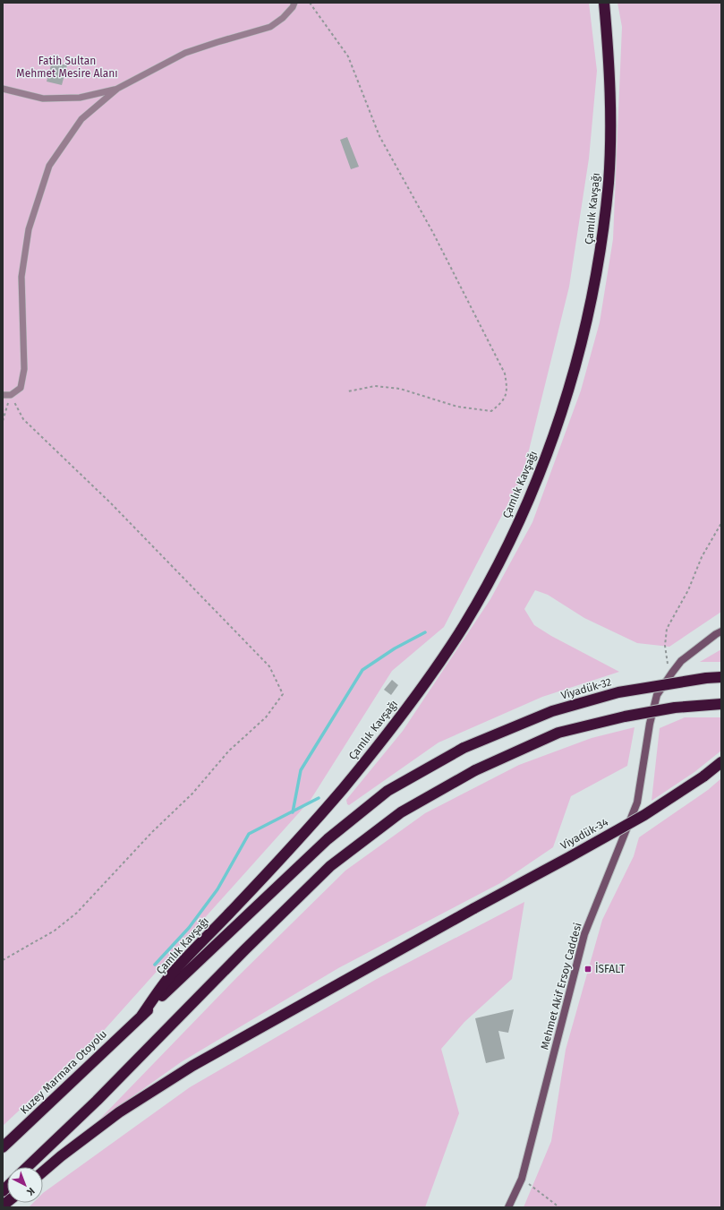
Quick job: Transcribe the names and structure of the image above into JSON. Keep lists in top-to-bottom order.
{
  "streets": {
    "highway": [
      "Çamlık Kavşağı",
      "Viyadük-32",
      "Viyadük-34",
      "Kuzey Marmara Otoyolu"
    ],
    "main road": ["Mehmet Akif Ersoy Caddesi"]
  },
  "crossings": [
    ["Çamlık Kavşağı", "Viyadük-32"],
    ["Çamlık Kavşağı", "Kuzey Marmara Otoyolu"]
  ],
  "parks": ["Fatih Sultan Mehmet Mesire Alanı"],
  "places": {
    "transit": ["İSFALT"]
  },
  "north": "bottom right"
}
